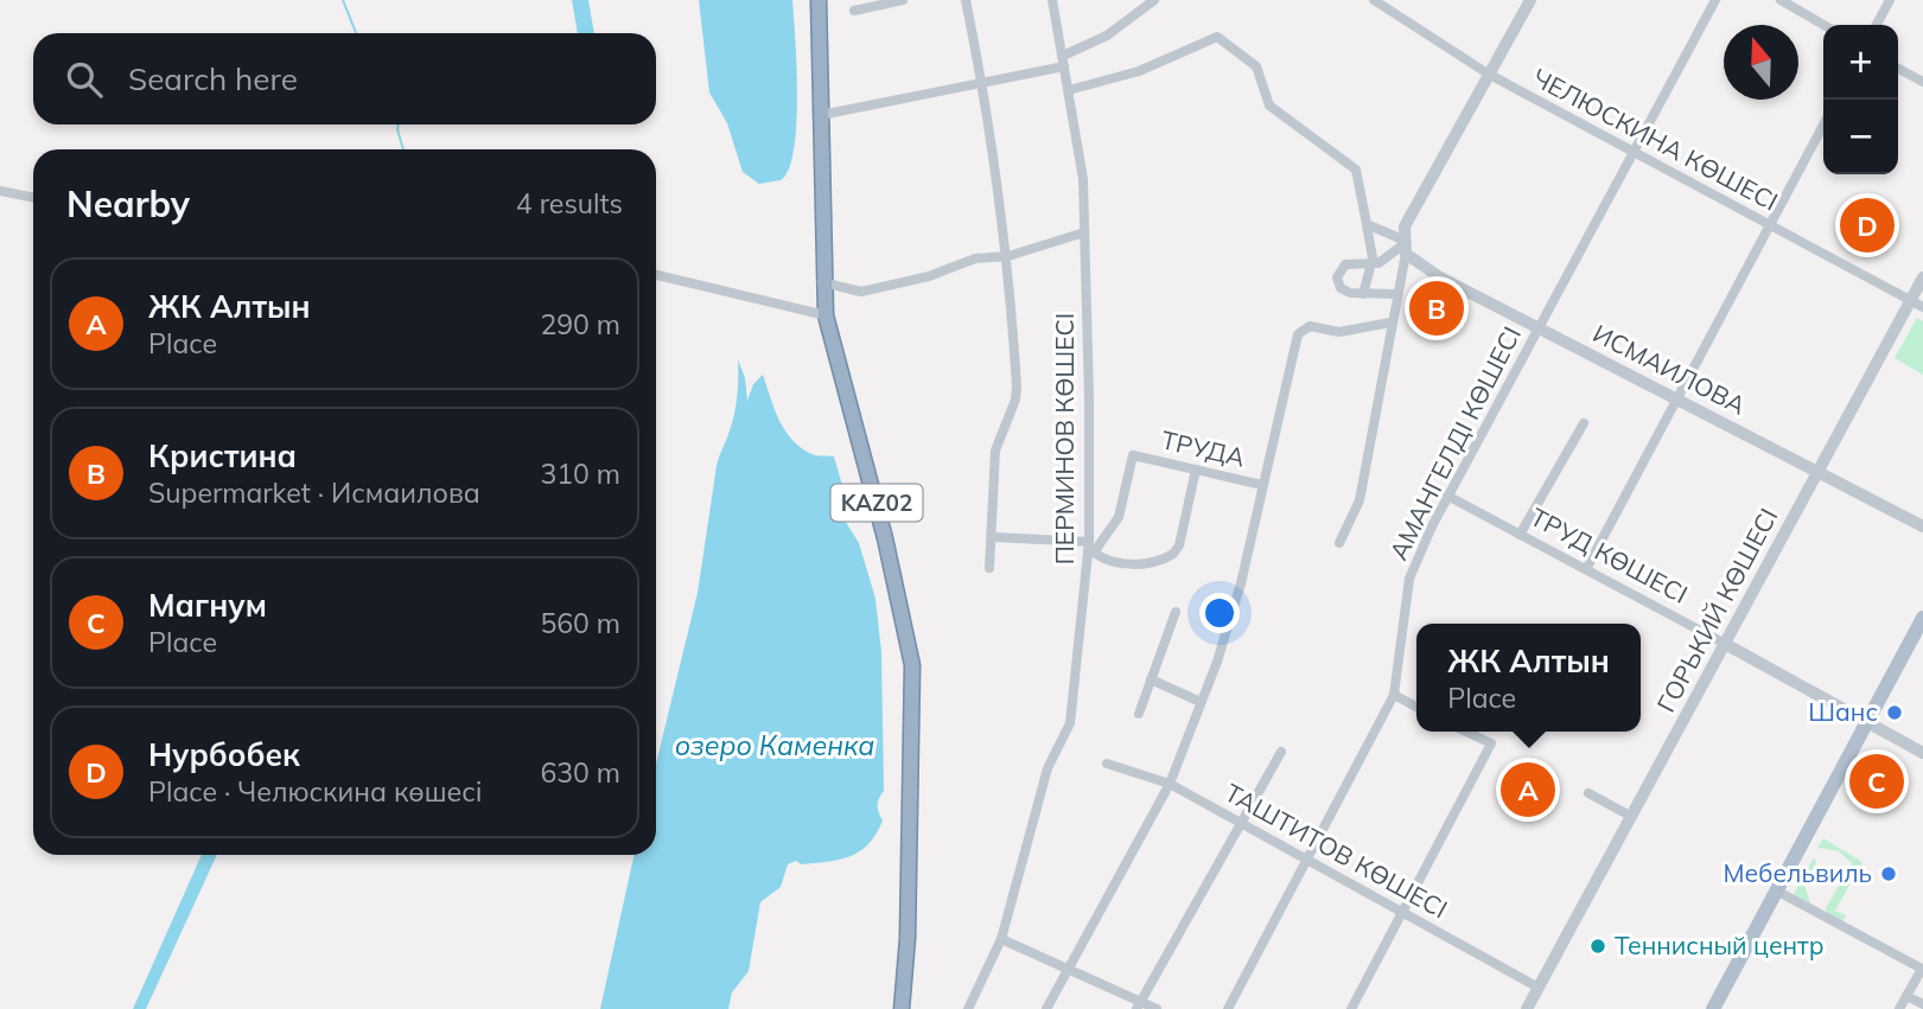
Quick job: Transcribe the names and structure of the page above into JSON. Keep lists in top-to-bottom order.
{
  "streets": {
    "highway": ["KAZ02"],
    "street": [
      "ЧЕЛЮСКИНА КӨШЕСІ",
      "ИСМАИЛОВА",
      "ПЕРМИНОВ КӨШЕСІ",
      "АМАНГЕЛДІ КӨШЕСІ",
      "ТРУДА",
      "ТРУД КӨШЕСІ",
      "ГОРЬКИЙ КӨШЕСІ",
      "ТАШТИТОВ КӨШЕСІ"
    ]
  },
  "crossings": [
    ["ЧЕЛЮСКИНА КӨШЕСІ", "АМАНГЕЛДІ КӨШЕСІ"],
    ["ЧЕЛЮСКИНА КӨШЕСІ", "ГОРЬКИЙ КӨШЕСІ"],
    ["ИСМАИЛОВА", "АМАНГЕЛДІ КӨШЕСІ"],
    ["ИСМАИЛОВА", "ГОРЬКИЙ КӨШЕСІ"],
    ["ПЕРМИНОВ КӨШЕСІ", "ТРУДА"],
    ["АМАНГЕЛДІ КӨШЕСІ", "ТРУД КӨШЕСІ"],
    ["АМАНГЕЛДІ КӨШЕСІ", "ТАШТИТОВ КӨШЕСІ"],
    ["ТРУД КӨШЕСІ", "ГОРЬКИЙ КӨШЕСІ"],
    ["ГОРЬКИЙ КӨШЕСІ", "ТАШТИТОВ КӨШЕСІ"]
  ],
  "water": ["озеро Каменка"],
  "places": ["Шанс", "Мебельвиль", "Теннисный центр"],
  "north": "top",
  "page": {
    "map_buttons": ["+", "−"],
    "search": "Search here",
    "heading": ["Nearby", "4 results"],
    "pins": [
      "D",
      "B",
      "C",
      "A"
    ],
    "list": [
      {
        "mark": "A",
        "name": "ЖК Алтын",
        "note": "Place",
        "value": "290 m"
      },
      {
        "mark": "B",
        "name": "Кристина",
        "note": "Supermarket · Исмаилова",
        "value": "310 m"
      },
      {
        "mark": "C",
        "name": "Магнум",
        "note": "Place",
        "value": "560 m"
      },
      {
        "mark": "D",
        "name": "Нурбобек",
        "note": "Place · Челюскина көшесі",
        "value": "630 m"
      }
    ],
    "popup": ["ЖК Алтын", "Place"]
  }
}
